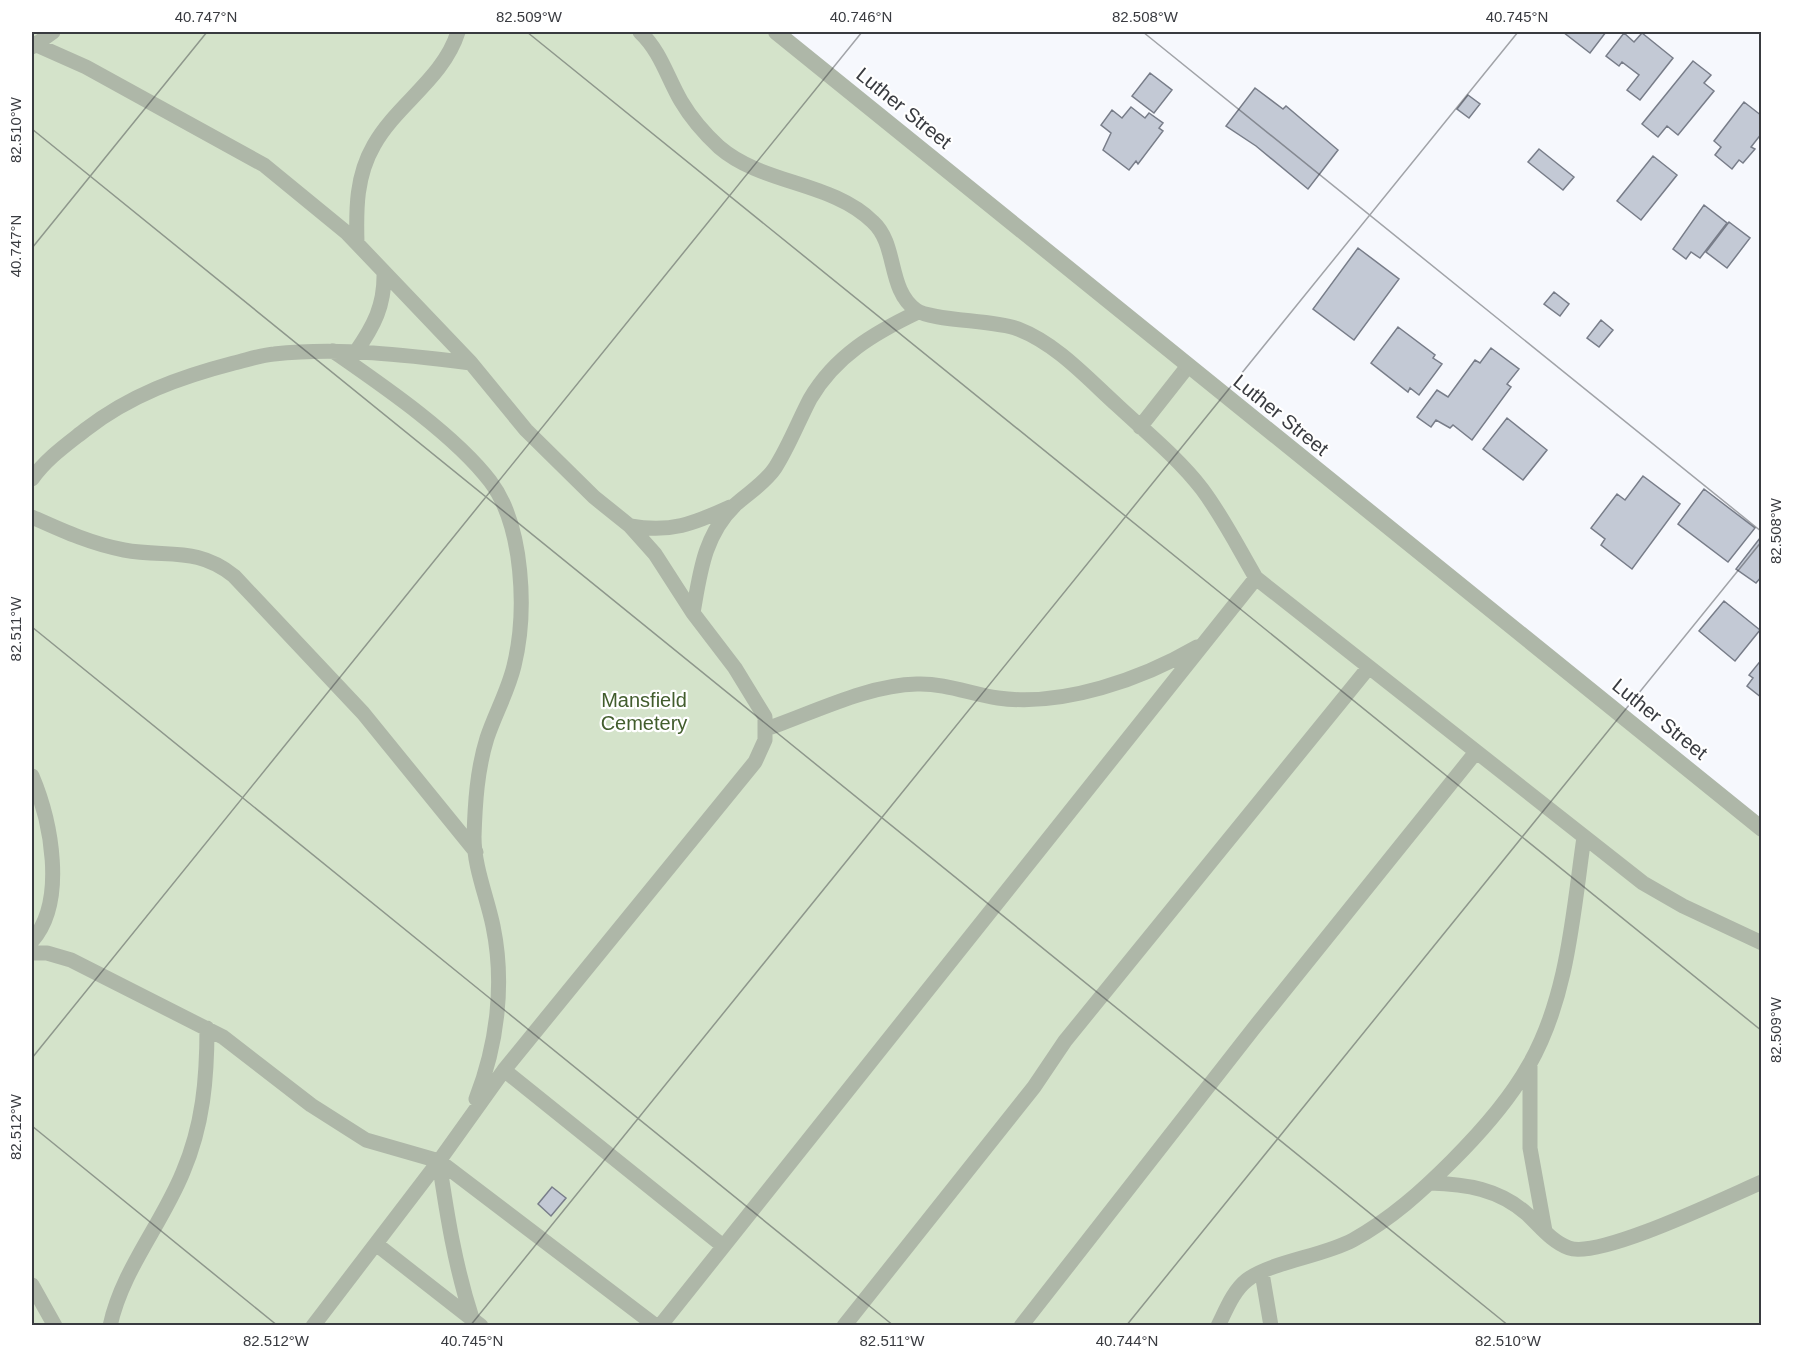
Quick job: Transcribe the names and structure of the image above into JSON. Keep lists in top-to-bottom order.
{
  "streets": {
    "street": ["Luther Street"]
  },
  "parks": ["Mansfield Cemetery"],
  "coordinates": [
    "40.747°N",
    "82.509°W",
    "40.746°N",
    "82.508°W",
    "40.745°N",
    "82.510°W",
    "82.511°W",
    "82.512°W",
    "40.744°N"
  ]
}
